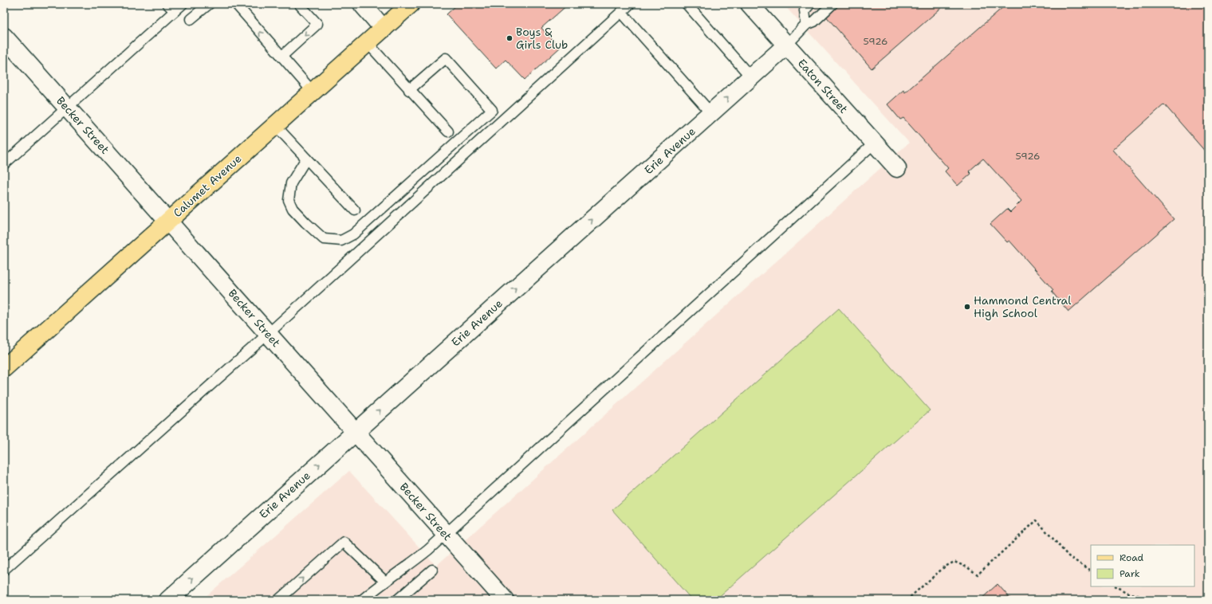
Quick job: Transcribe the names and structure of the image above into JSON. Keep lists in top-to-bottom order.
{
  "streets": {
    "main road": ["Calumet Avenue"],
    "street": ["Eaton Street", "Becker Street", "Erie Avenue"]
  },
  "crossings": [
    ["Eaton Street", "Erie Avenue"],
    ["Becker Street", "Erie Avenue"],
    ["Becker Street", "Calumet Avenue"]
  ],
  "one_way": ["Erie Avenue"],
  "places": ["Boys & Girls Club", "Hammond Central High School"],
  "house_numbers": ["5926", "5926"],
  "legend": ["Road", "Park"]
}
